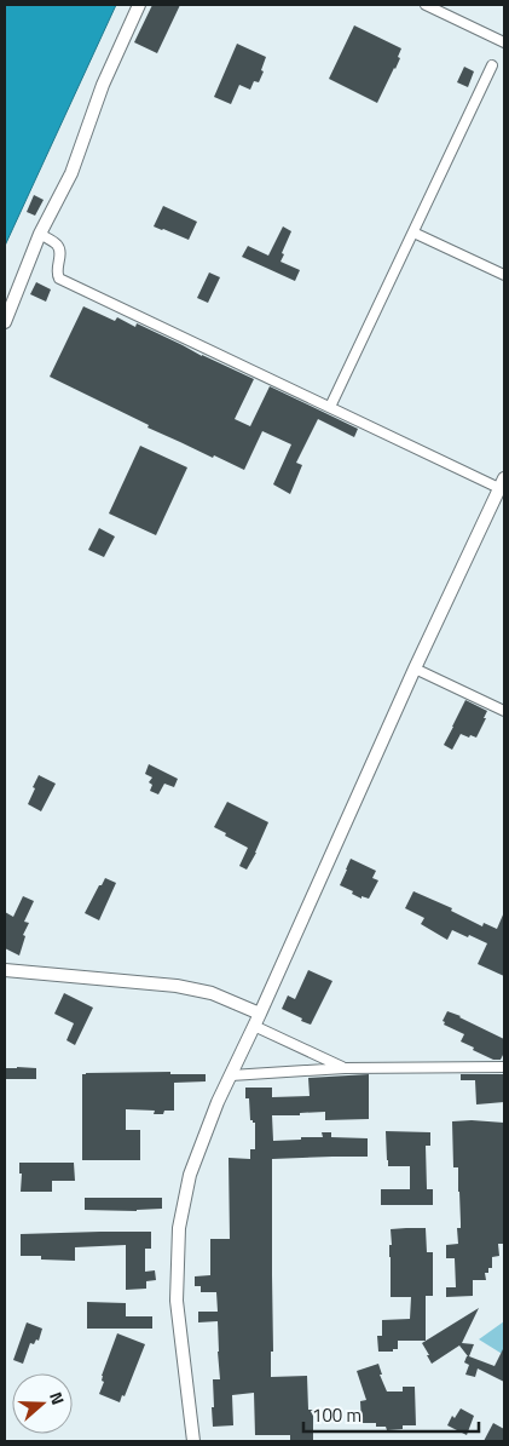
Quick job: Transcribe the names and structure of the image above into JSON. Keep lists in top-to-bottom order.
{
  "scale_bar": "100 m",
  "north": "right"
}
